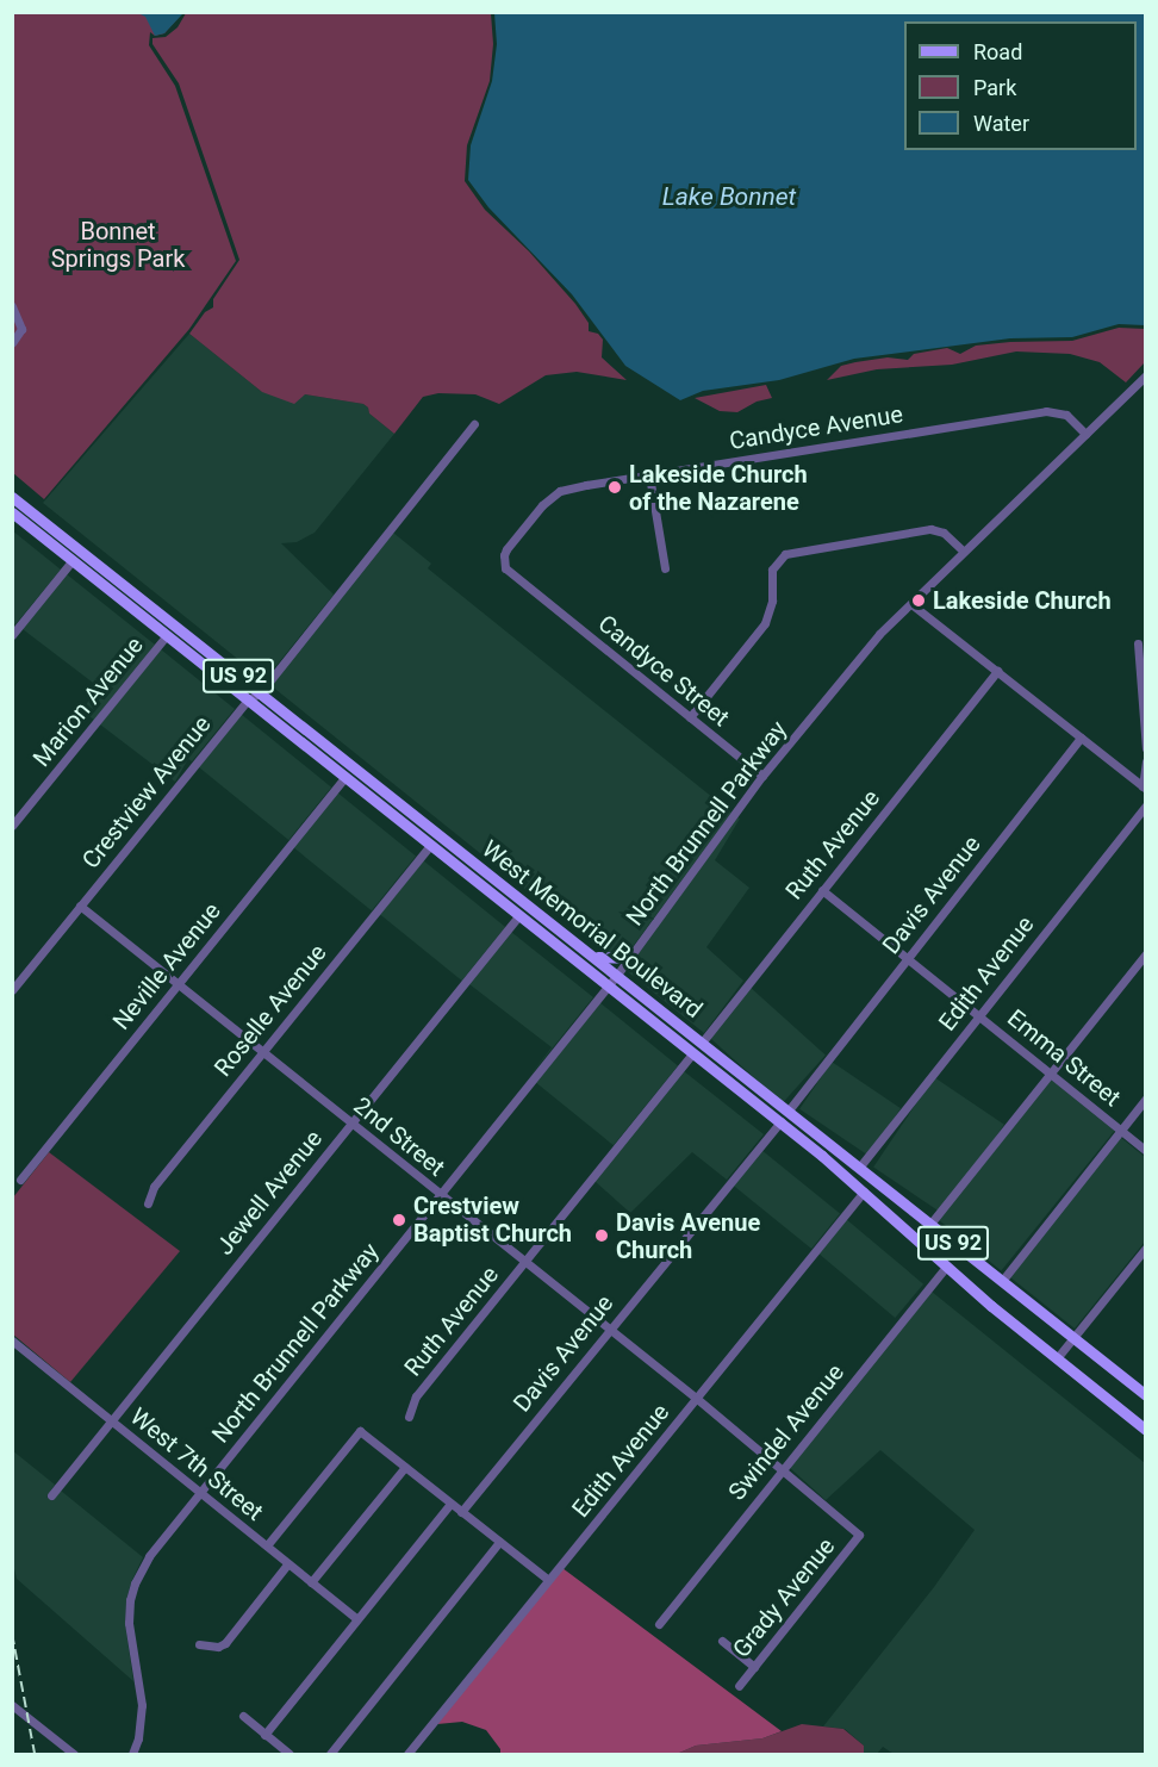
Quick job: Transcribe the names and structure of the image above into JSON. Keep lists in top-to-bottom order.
{
  "streets": {
    "main road": ["US 92", "West Memorial Boulevard"],
    "street": [
      "Candyce Avenue",
      "Candyce Street",
      "Marion Avenue",
      "Crestview Avenue",
      "North Brunnell Parkway",
      "Ruth Avenue",
      "Davis Avenue",
      "Neville Avenue",
      "Edith Avenue",
      "Roselle Avenue",
      "Emma Street",
      "2nd Street",
      "Jewell Avenue",
      "Swindel Avenue",
      "West 7th Street",
      "Grady Avenue"
    ]
  },
  "crossings": [
    ["Candyce Avenue", "Candyce Street"],
    ["Candyce Avenue", "North Brunnell Parkway"],
    ["Candyce Street", "North Brunnell Parkway"],
    ["US 92", "West Memorial Boulevard"],
    ["US 92", "Edith Avenue"],
    ["US 92", "Swindel Avenue"],
    ["Marion Avenue", "West Memorial Boulevard"],
    ["Crestview Avenue", "West Memorial Boulevard"],
    ["Crestview Avenue", "2nd Street"],
    ["North Brunnell Parkway", "West Memorial Boulevard"],
    ["North Brunnell Parkway", "2nd Street"],
    ["North Brunnell Parkway", "West 7th Street"],
    ["Ruth Avenue", "West Memorial Boulevard"],
    ["Ruth Avenue", "Emma Street"],
    ["Ruth Avenue", "2nd Street"],
    ["Davis Avenue", "West Memorial Boulevard"],
    ["Davis Avenue", "Emma Street"],
    ["Davis Avenue", "2nd Street"],
    ["West Memorial Boulevard", "Neville Avenue"],
    ["West Memorial Boulevard", "Edith Avenue"],
    ["West Memorial Boulevard", "Roselle Avenue"],
    ["West Memorial Boulevard", "Jewell Avenue"],
    ["Neville Avenue", "2nd Street"],
    ["Edith Avenue", "Emma Street"],
    ["Edith Avenue", "2nd Street"],
    ["Roselle Avenue", "2nd Street"],
    ["2nd Street", "Jewell Avenue"],
    ["2nd Street", "Swindel Avenue"],
    ["2nd Street", "Grady Avenue"],
    ["Jewell Avenue", "West 7th Street"]
  ],
  "water": ["Lake Bonnet"],
  "parks": ["Bonnet Springs Park"],
  "places": [
    "Lakeside Church of the Nazarene",
    "Lakeside Church",
    "Crestview Baptist Church",
    "Davis Avenue Church"
  ],
  "legend": ["Road", "Park", "Water"]
}
